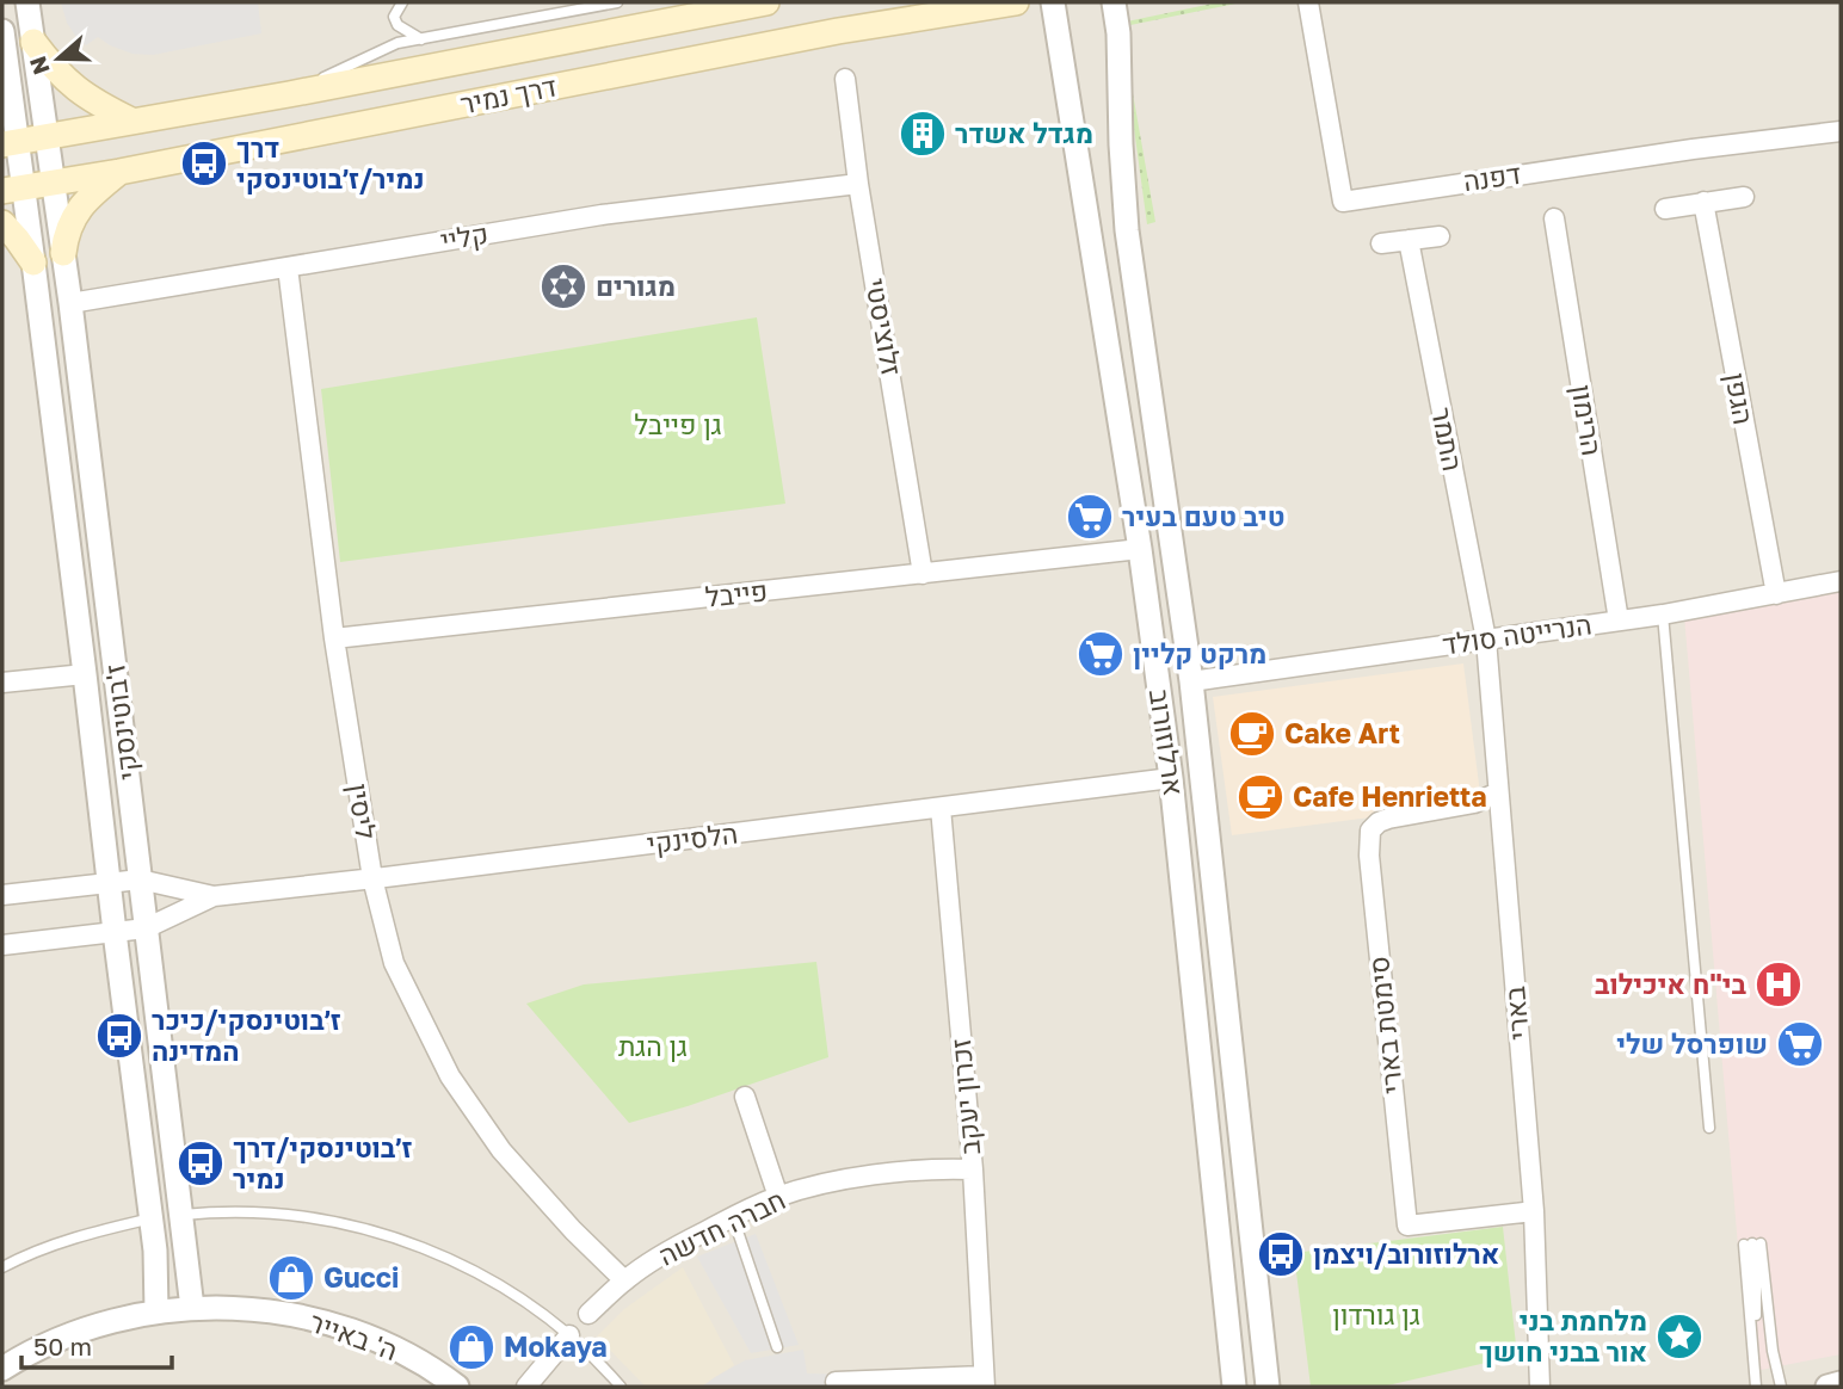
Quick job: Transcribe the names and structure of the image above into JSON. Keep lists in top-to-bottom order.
{
  "streets": {
    "main road": ["דרך נמיר"],
    "street": [
      "דפנה",
      "קליי",
      "זלוציסטי",
      "הגפן",
      "הרימון",
      "התמר",
      "פייבל",
      "הנרייטה סולד",
      "ז'בוטינסקי",
      "ארלוזורוב",
      "ליסין",
      "הלסינקי",
      "בארי",
      "סימטת בארי",
      "זכרון יעקב",
      "חברה חדשה",
      "ה' באייר"
    ]
  },
  "crossings": [
    ["דרך נמיר", "ז'בוטינסקי"],
    ["קליי", "זלוציסטי"],
    ["קליי", "ז'בוטינסקי"],
    ["קליי", "ליסין"],
    ["זלוציסטי", "פייבל"],
    ["הגפן", "הנרייטה סולד"],
    ["הרימון", "הנרייטה סולד"],
    ["התמר", "הנרייטה סולד"],
    ["התמר", "בארי"],
    ["פייבל", "ארלוזורוב"],
    ["פייבל", "ליסין"],
    ["הנרייטה סולד", "ארלוזורוב"],
    ["הנרייטה סולד", "בארי"],
    ["ז'בוטינסקי", "הלסינקי"],
    ["ז'בוטינסקי", "ה' באייר"],
    ["ארלוזורוב", "הלסינקי"],
    ["ליסין", "הלסינקי"],
    ["ליסין", "חברה חדשה"],
    ["הלסינקי", "זכרון יעקב"],
    ["בארי", "סימטת בארי"],
    ["זכרון יעקב", "חברה חדשה"]
  ],
  "parks": ["גן פייבל", "גן הגת", "גן גורדון"],
  "places": {
    "building": ["מגדל אשדר"],
    "bus stop": [
      "דרך נמיר/ז׳בוטינסקי",
      "ז׳בוטינסקי/כיכר המדינה",
      "ז׳בוטינסקי/דרך נמיר",
      "ארלוזורוב/ויצמן"
    ],
    "synagogue": ["מגורים"],
    "supermarket": ["טיב טעם בעיר", "מרקט קליין", "שופרסל שלי"],
    "cafe": ["Cake Art", "Cafe Henrietta"],
    "hospital": ["בי\"ח איכילוב"],
    "shop": ["Gucci", "Mokaya"],
    "place": ["מלחמת בני אור בבני חושך"]
  },
  "scale_bar": "50 m",
  "north": "left"
}
